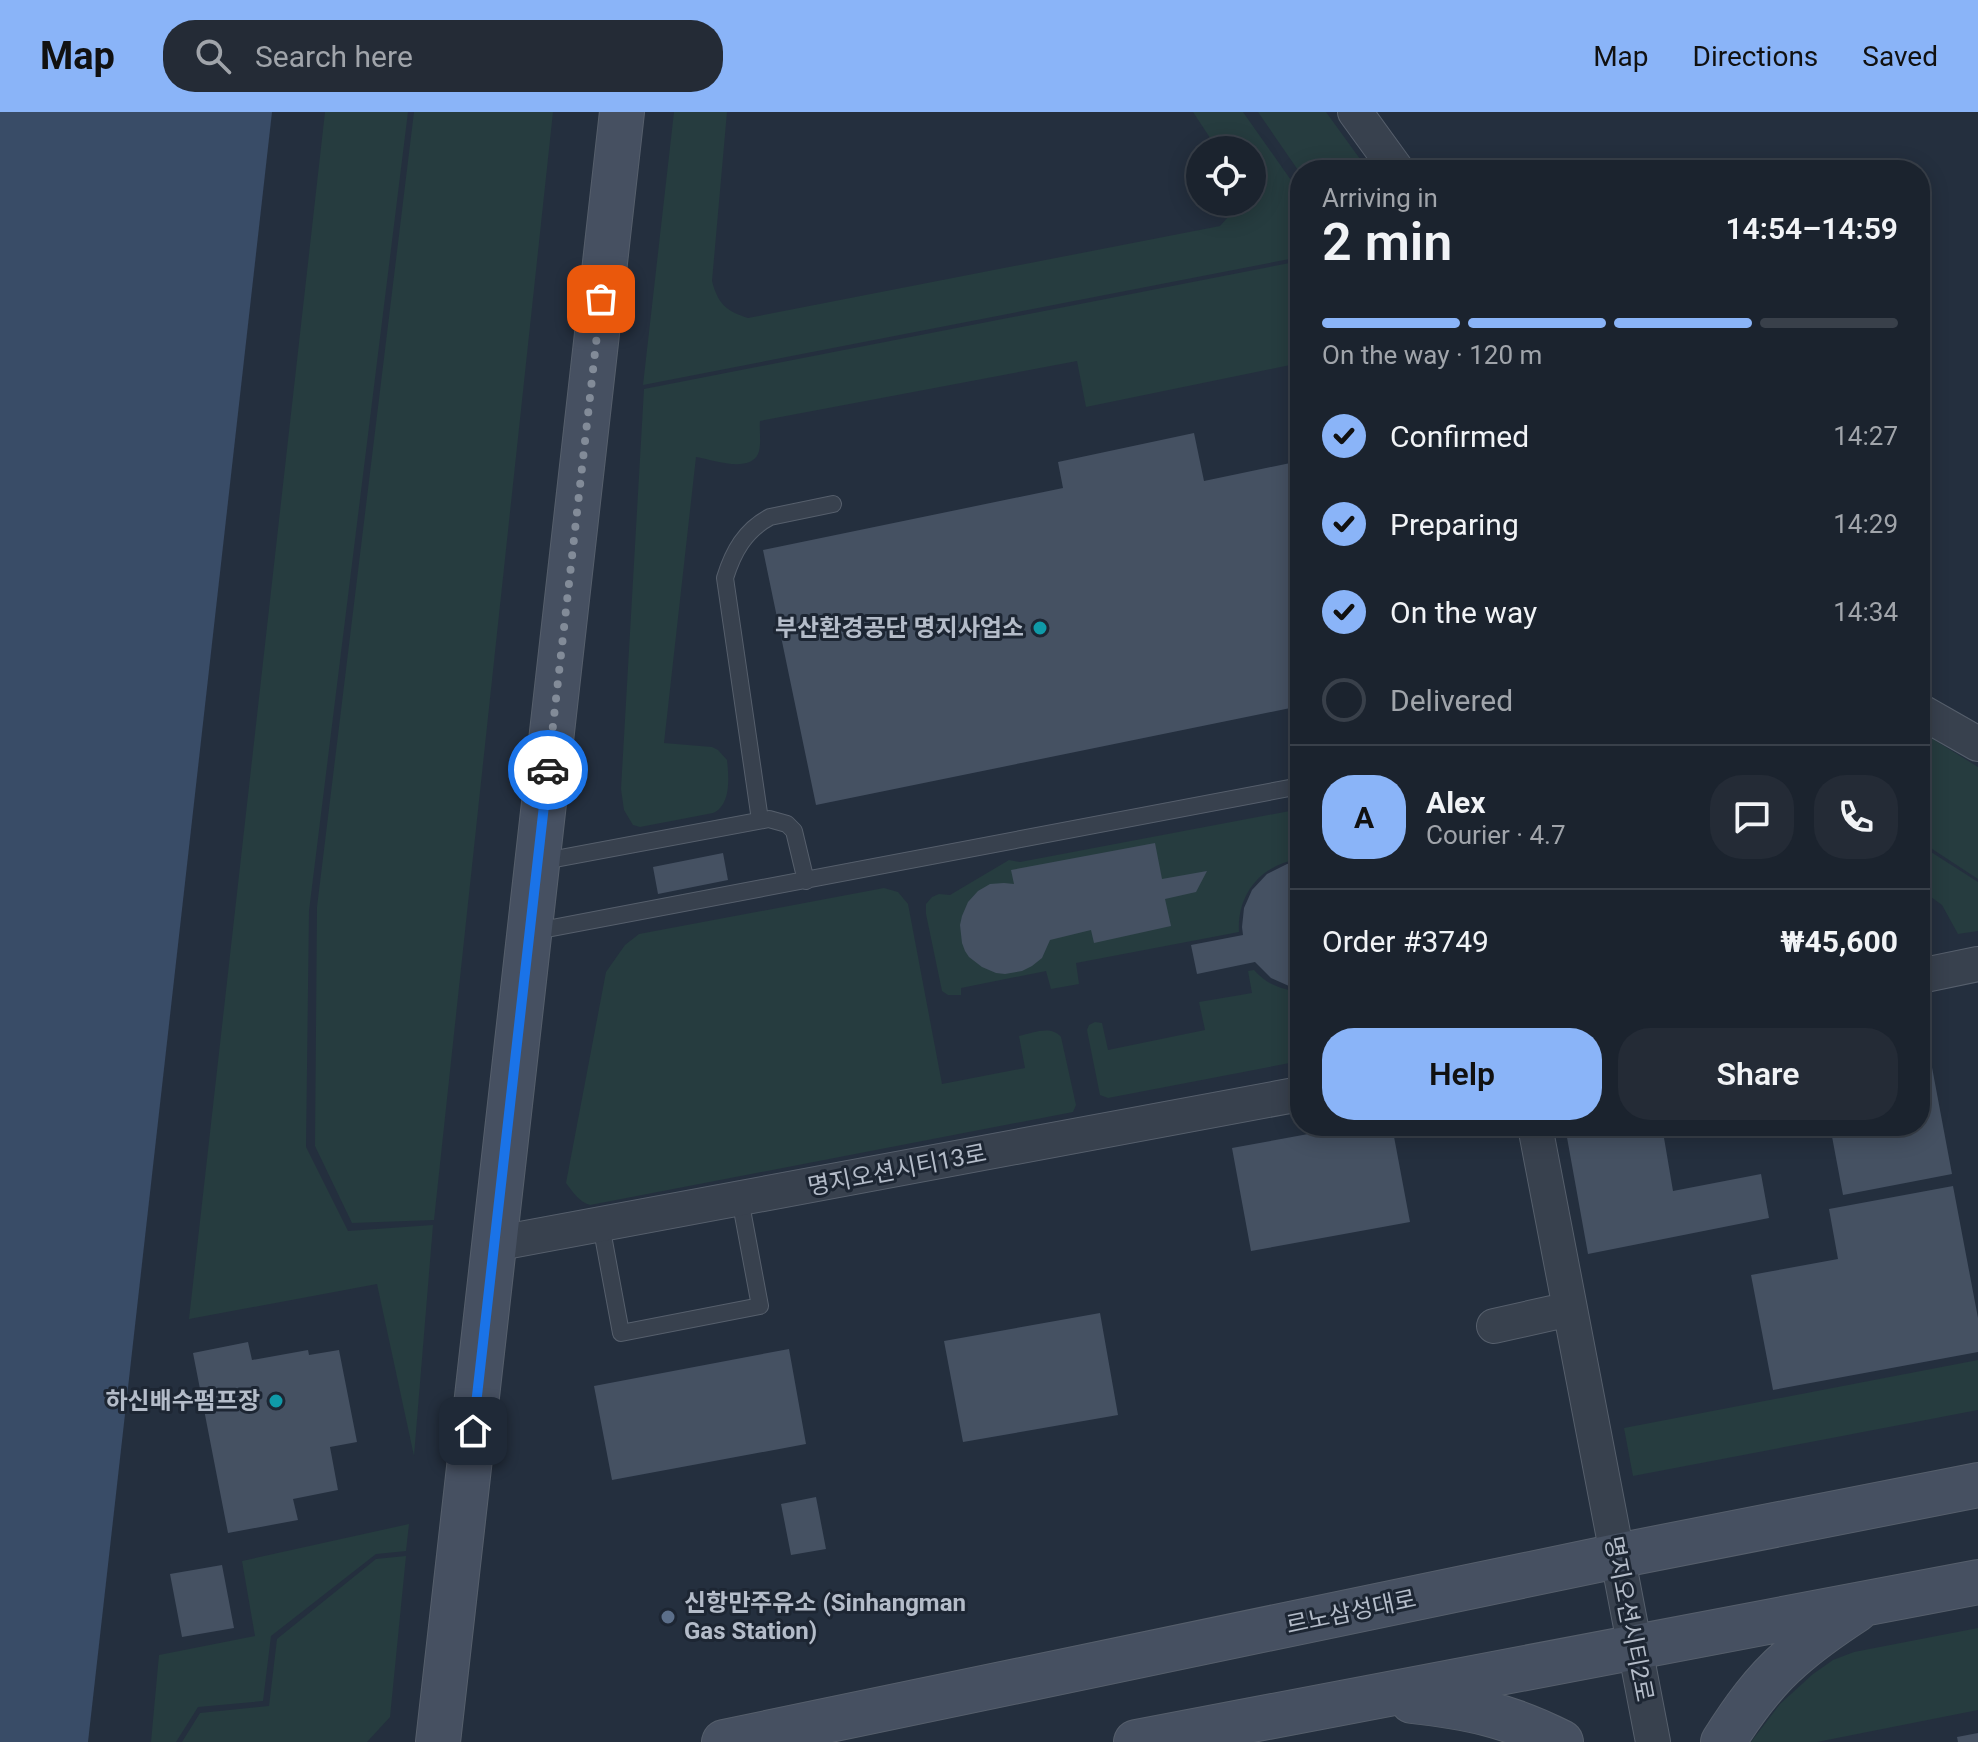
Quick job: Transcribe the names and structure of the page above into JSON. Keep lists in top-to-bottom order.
{
  "streets": {
    "main road": ["르노삼성대로"],
    "street": ["명지오션시티13로", "명지오션시티2로"]
  },
  "crossings": [
    ["르노삼성대로", "명지오션시티2로"]
  ],
  "places": ["부산환경공단 명지사업소", "하신배수펌프장", "신항만주유소 (Sinhangman Gas Station)"],
  "page": {
    "header": "Map",
    "search": "Search here",
    "nav": ["Map", "Directions", "Saved"],
    "heading": ["2 min", "Arriving in", "14:54–14:59"],
    "panel": [
      "Alex",
      "Courier · 4.7",
      "Order #3749",
      "₩45,600"
    ],
    "bar": "On the way · 120 m",
    "list": [
      ["Confirmed", "14:27"],
      ["Preparing", "14:29"],
      ["On the way", "14:34"],
      "Delivered"
    ],
    "round": "A",
    "buttons": ["Help", "Share"]
  }
}
